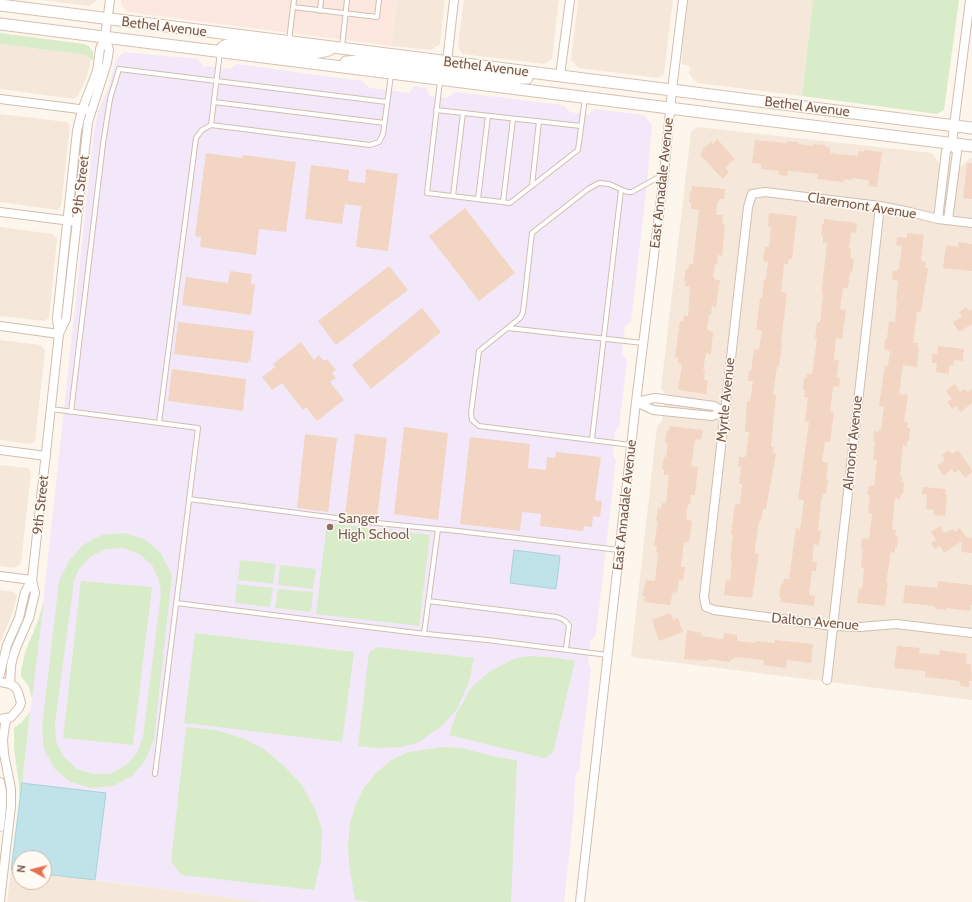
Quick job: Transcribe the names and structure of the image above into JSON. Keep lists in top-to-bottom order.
{
  "streets": {
    "main road": ["Bethel Avenue"],
    "street": [
      "East Annadale Avenue",
      "9th Street",
      "Claremont Avenue",
      "Myrtle Avenue",
      "Almond Avenue",
      "Dalton Avenue"
    ]
  },
  "crossings": [
    ["Bethel Avenue", "East Annadale Avenue"],
    ["Bethel Avenue", "9th Street"],
    ["Claremont Avenue", "Myrtle Avenue"],
    ["Claremont Avenue", "Almond Avenue"],
    ["Myrtle Avenue", "Dalton Avenue"],
    ["Almond Avenue", "Dalton Avenue"]
  ],
  "places": ["Sanger High School"],
  "north": "left"
}
